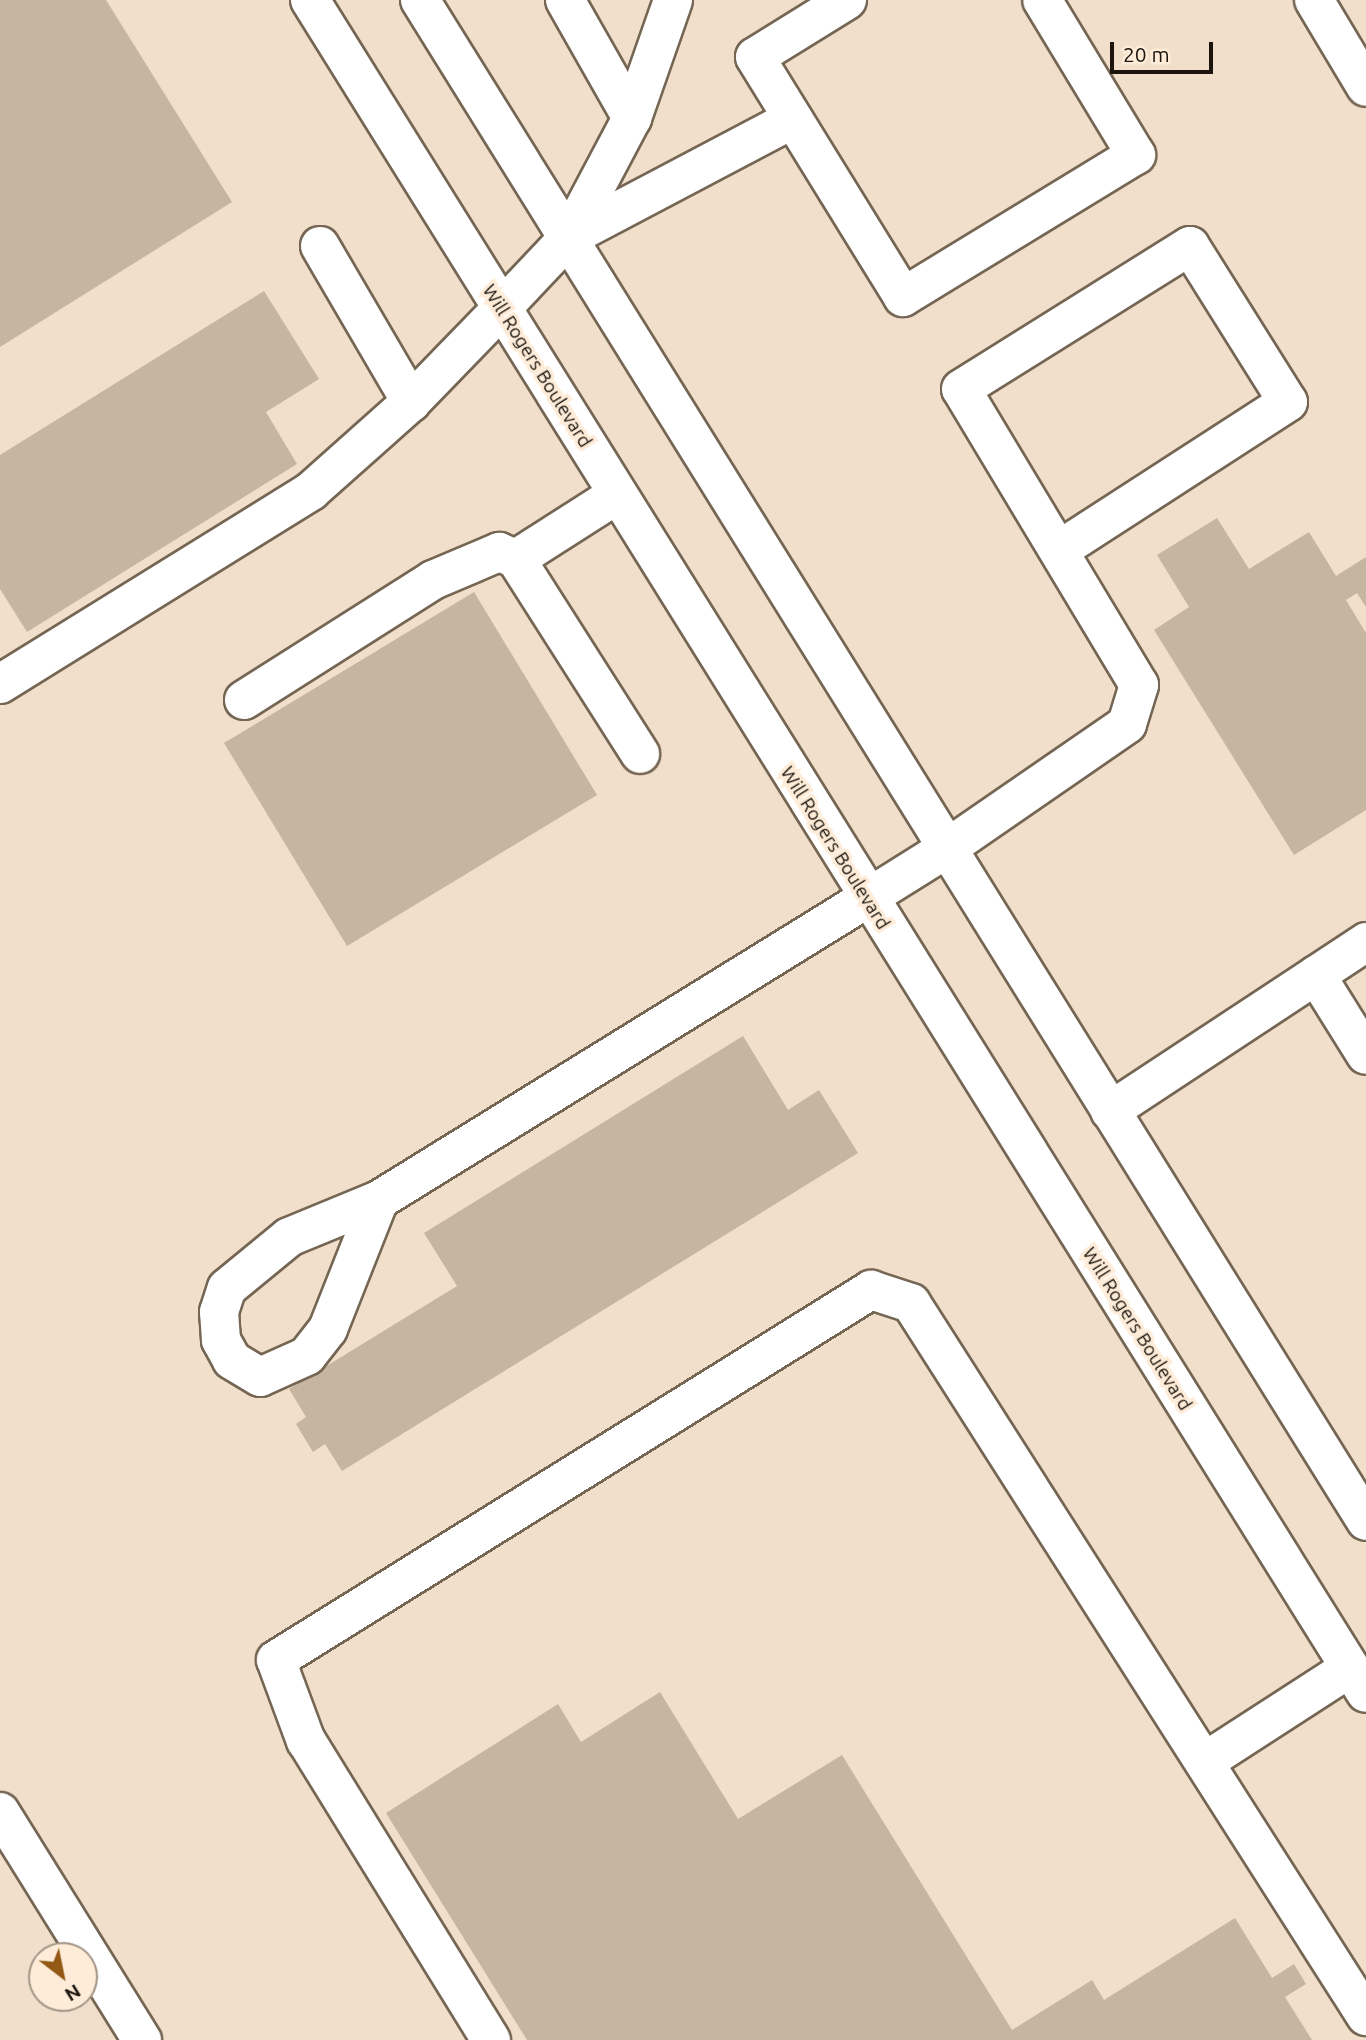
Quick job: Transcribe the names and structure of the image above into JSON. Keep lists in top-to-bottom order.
{
  "streets": {
    "main road": ["Will Rogers Boulevard"]
  },
  "scale_bar": "20 m",
  "north": "bottom right"
}
